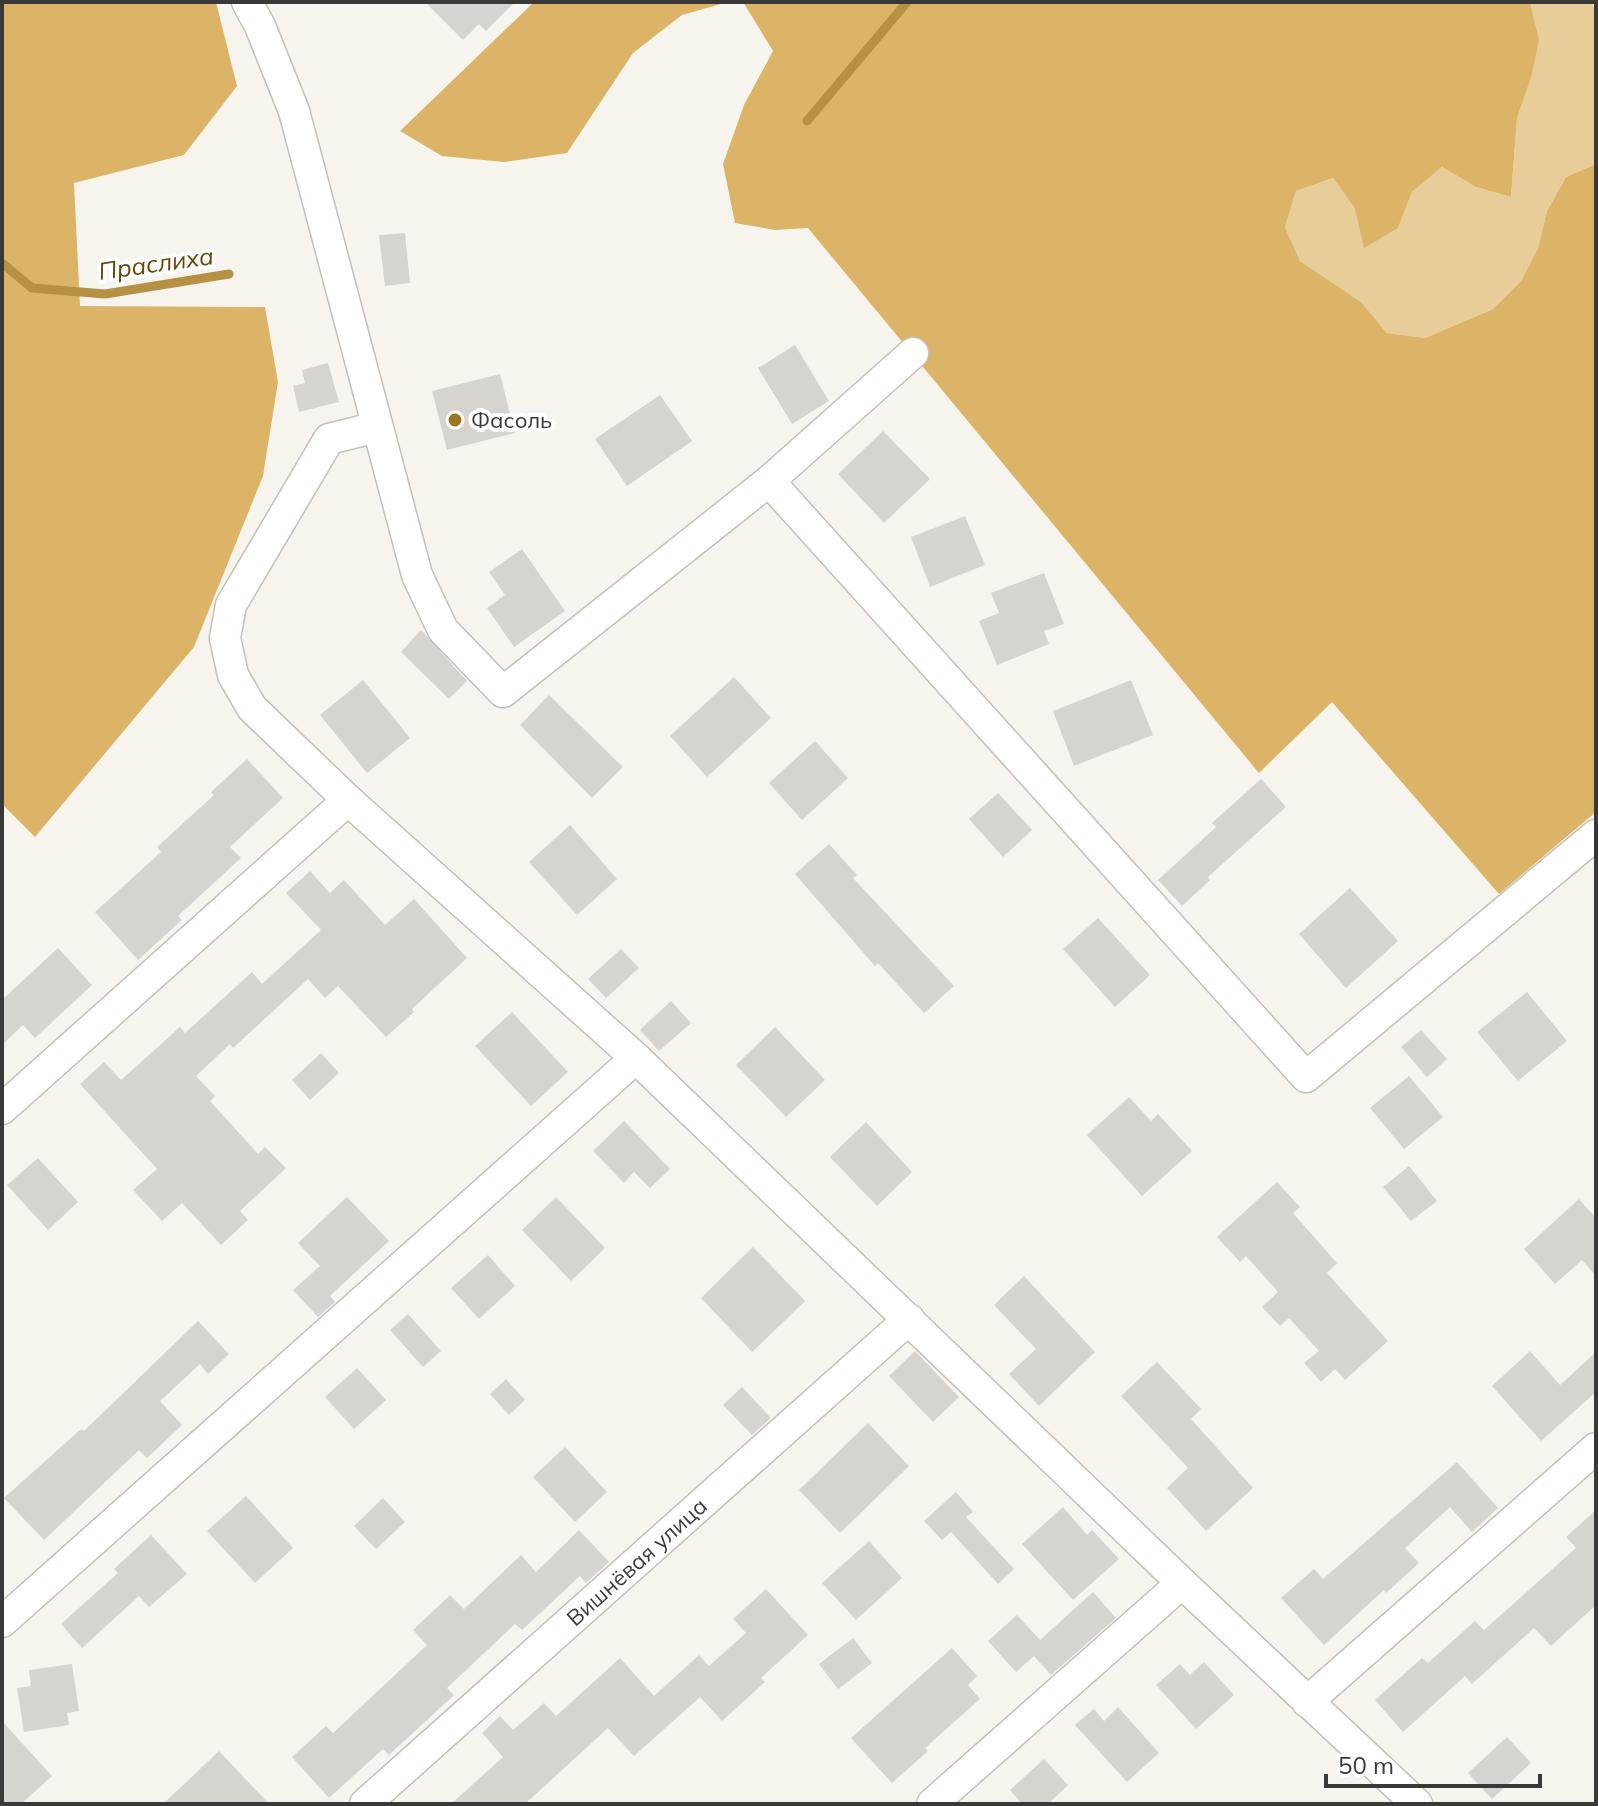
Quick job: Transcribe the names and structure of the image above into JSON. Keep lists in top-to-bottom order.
{
  "streets": {
    "street": ["Вишнёвая улица"]
  },
  "water": ["Праслиха"],
  "places": ["Фасоль"],
  "scale_bar": "50 m"
}
